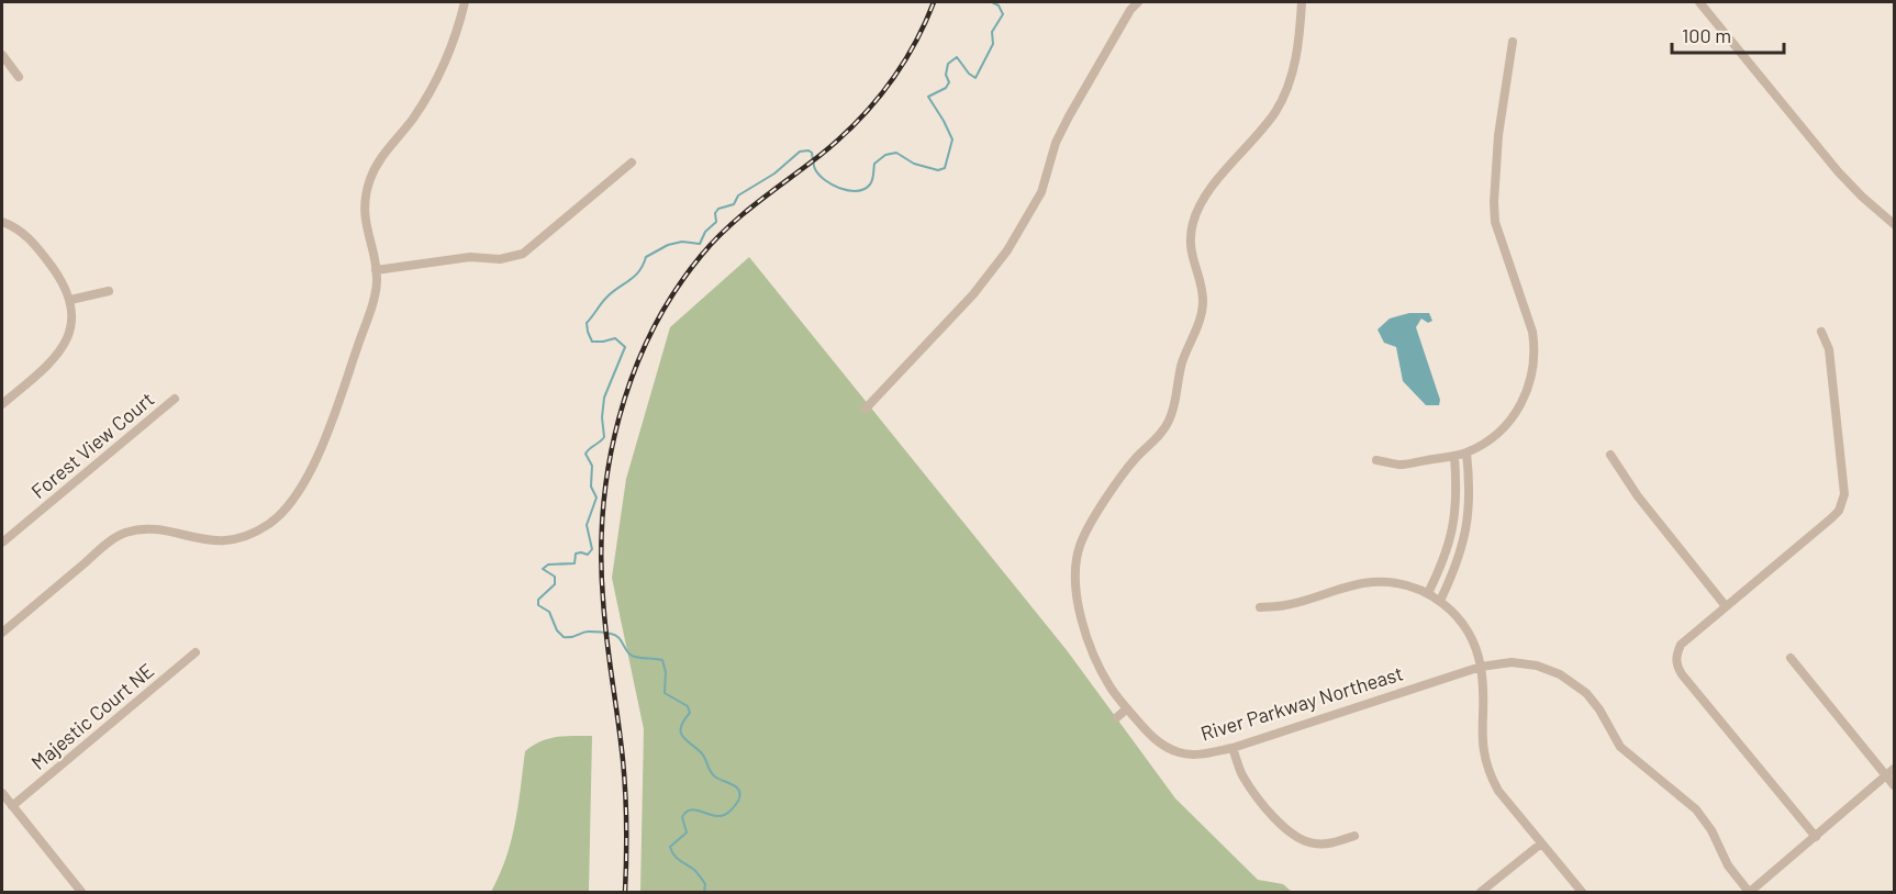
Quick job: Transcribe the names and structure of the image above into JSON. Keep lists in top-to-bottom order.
{
  "streets": {
    "street": ["Forest View Court", "River Parkway Northeast", "Majestic Court NE"]
  },
  "scale_bar": "100 m"
}
